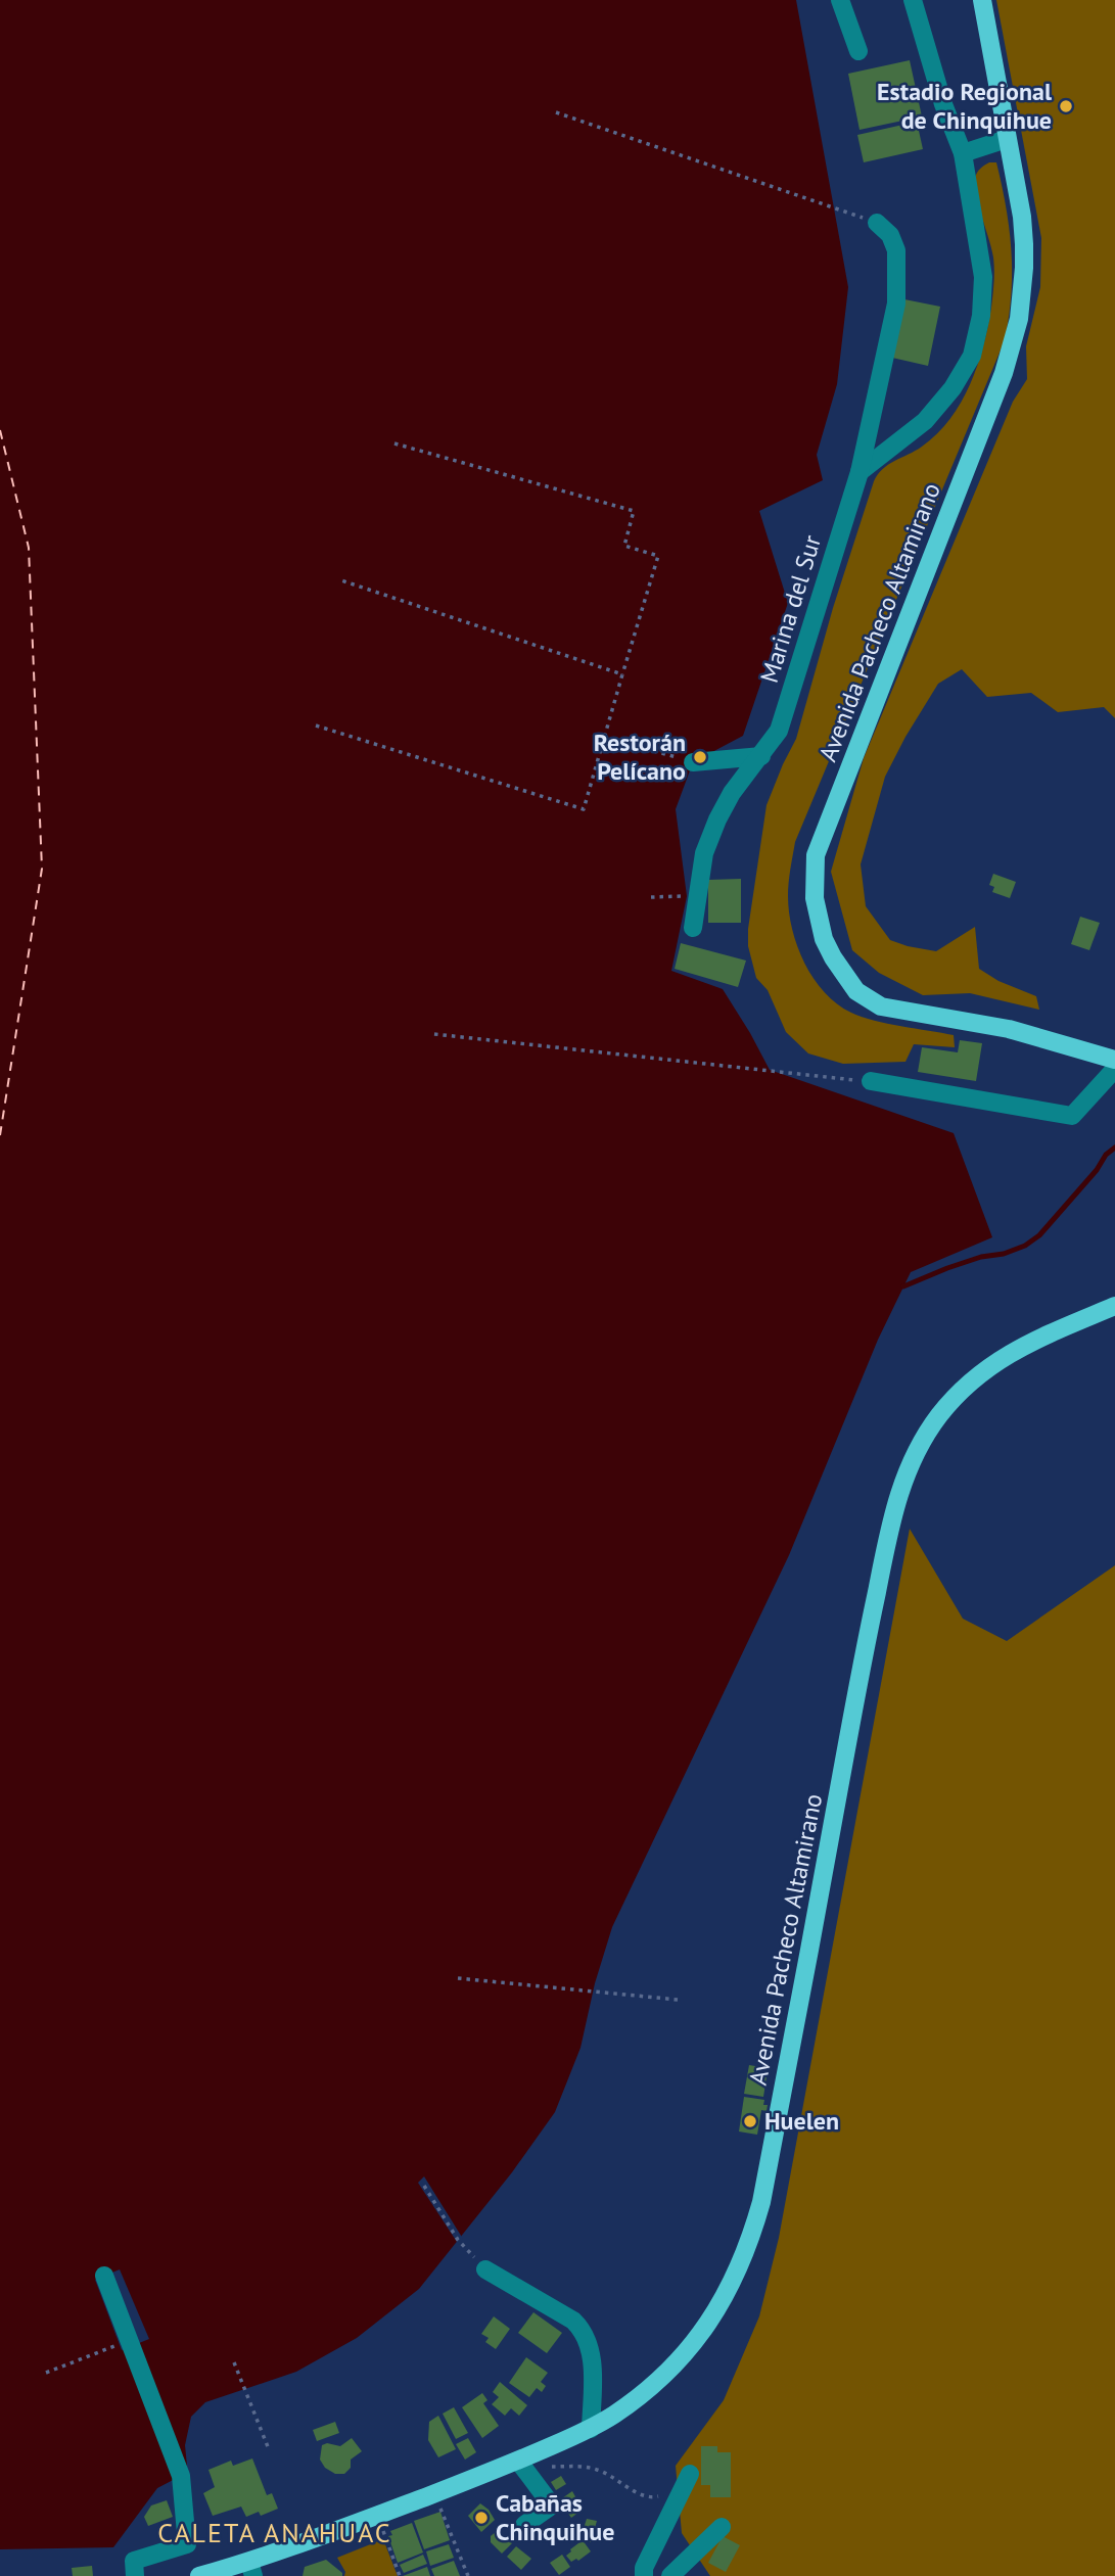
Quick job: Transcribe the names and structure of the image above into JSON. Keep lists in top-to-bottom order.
{
  "streets": {
    "main road": ["Avenida Pacheco Altamirano"],
    "lane": ["Marina del Sur"]
  },
  "districts": ["CALETA ANAHUAC"],
  "places": [
    "Estadio Regional de Chinquihue",
    "Restorán Pelícano",
    "Huelen",
    "Cabañas Chinquihue"
  ]
}
